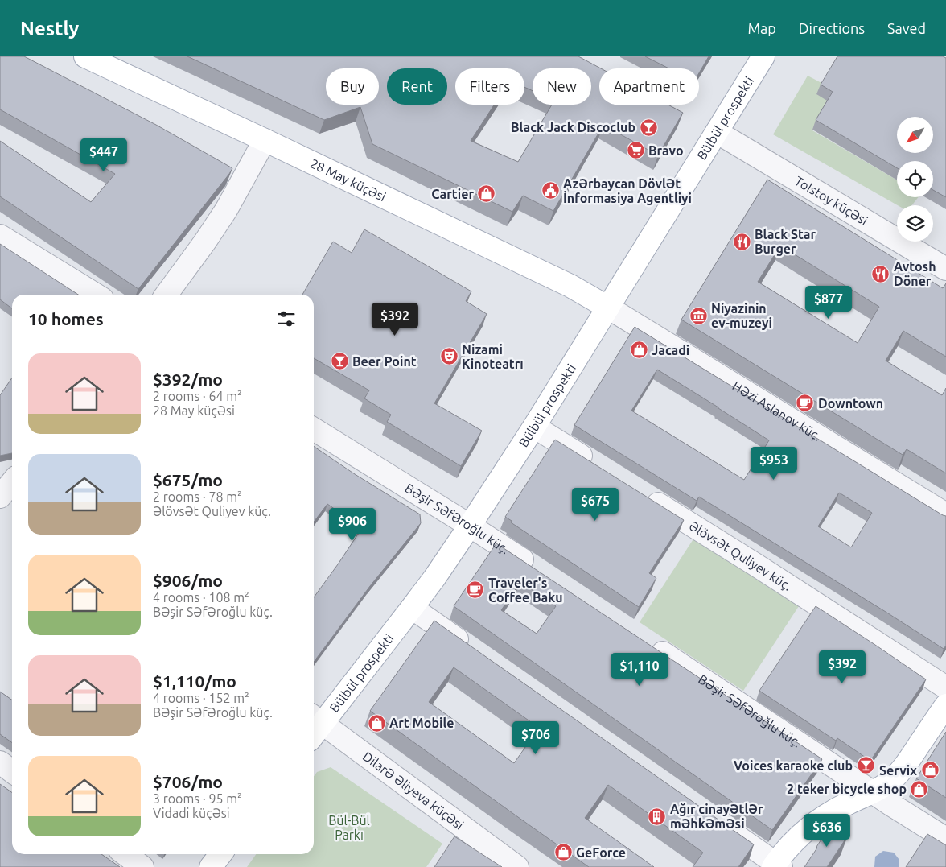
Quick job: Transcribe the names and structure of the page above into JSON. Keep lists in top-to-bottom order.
{
  "streets": {
    "main road": ["Bülbül prospekti", "28 May küçəsi"],
    "street": [
      "Tolstoy küçəsi",
      "Həzi Aslanov küç.",
      "Bəşir Səfəroğlu küç.",
      "Əlövsət Quliyev küç.",
      "Dilarə Əliyeva küçəsi"
    ]
  },
  "crossings": [
    ["Bülbül prospekti", "28 May küçəsi"],
    ["Bülbül prospekti", "Tolstoy küçəsi"],
    ["Bülbül prospekti", "Həzi Aslanov küç."],
    ["Bülbül prospekti", "Bəşir Səfəroğlu küç."],
    ["Bülbül prospekti", "Dilarə Əliyeva küçəsi"],
    ["28 May küçəsi", "Həzi Aslanov küç."]
  ],
  "parks": ["Bül-Bül Parkı"],
  "places": {
    "bar": ["Black Jack Discoclub", "Beer Point", "Voices karaoke club"],
    "supermarket": ["Bravo"],
    "public building": ["Azərbaycan Dövlət İnformasiya Agentliyi"],
    "shop": [
      "Cartier",
      "Jacadi",
      "Art Mobile",
      "Servix",
      "2 teker bicycle shop",
      "GeForce"
    ],
    "restaurant": ["Black Star Burger", "Avtosh Döner"],
    "museum": ["Niyazinin ev-muzeyi"],
    "theatre": ["Nizami Kinoteatrı"],
    "cafe": ["Downtown", "Traveler's Coffee Baku"],
    "building": ["Ağır cinayətlər məhkəməsi"]
  },
  "north": "bottom left",
  "page": {
    "header": "Nestly",
    "nav": ["Map", "Directions", "Saved"],
    "chip": [
      "Buy",
      "Rent",
      "Filters",
      "New",
      "Apartment"
    ],
    "price": [
      "$447",
      "$877",
      "$392",
      "$953",
      "$675",
      "$906",
      "$392",
      "$1,110",
      "$706",
      "$636"
    ],
    "heading": "10 homes",
    "list": [
      {
        "name": "$392/mo",
        "note": "2 rooms · 64 m² · 28 May küçəsi"
      },
      {
        "name": "$675/mo",
        "note": "2 rooms · 78 m² · Əlövsət Quliyev küç."
      },
      {
        "name": "$906/mo",
        "note": "4 rooms · 108 m² · Bəşir Səfəroğlu küç."
      },
      {
        "name": "$1,110/mo",
        "note": "4 rooms · 152 m² · Bəşir Səfəroğlu küç."
      },
      {
        "name": "$706/mo",
        "note": "3 rooms · 95 m² · Vidadi küçəsi"
      }
    ]
  }
}
